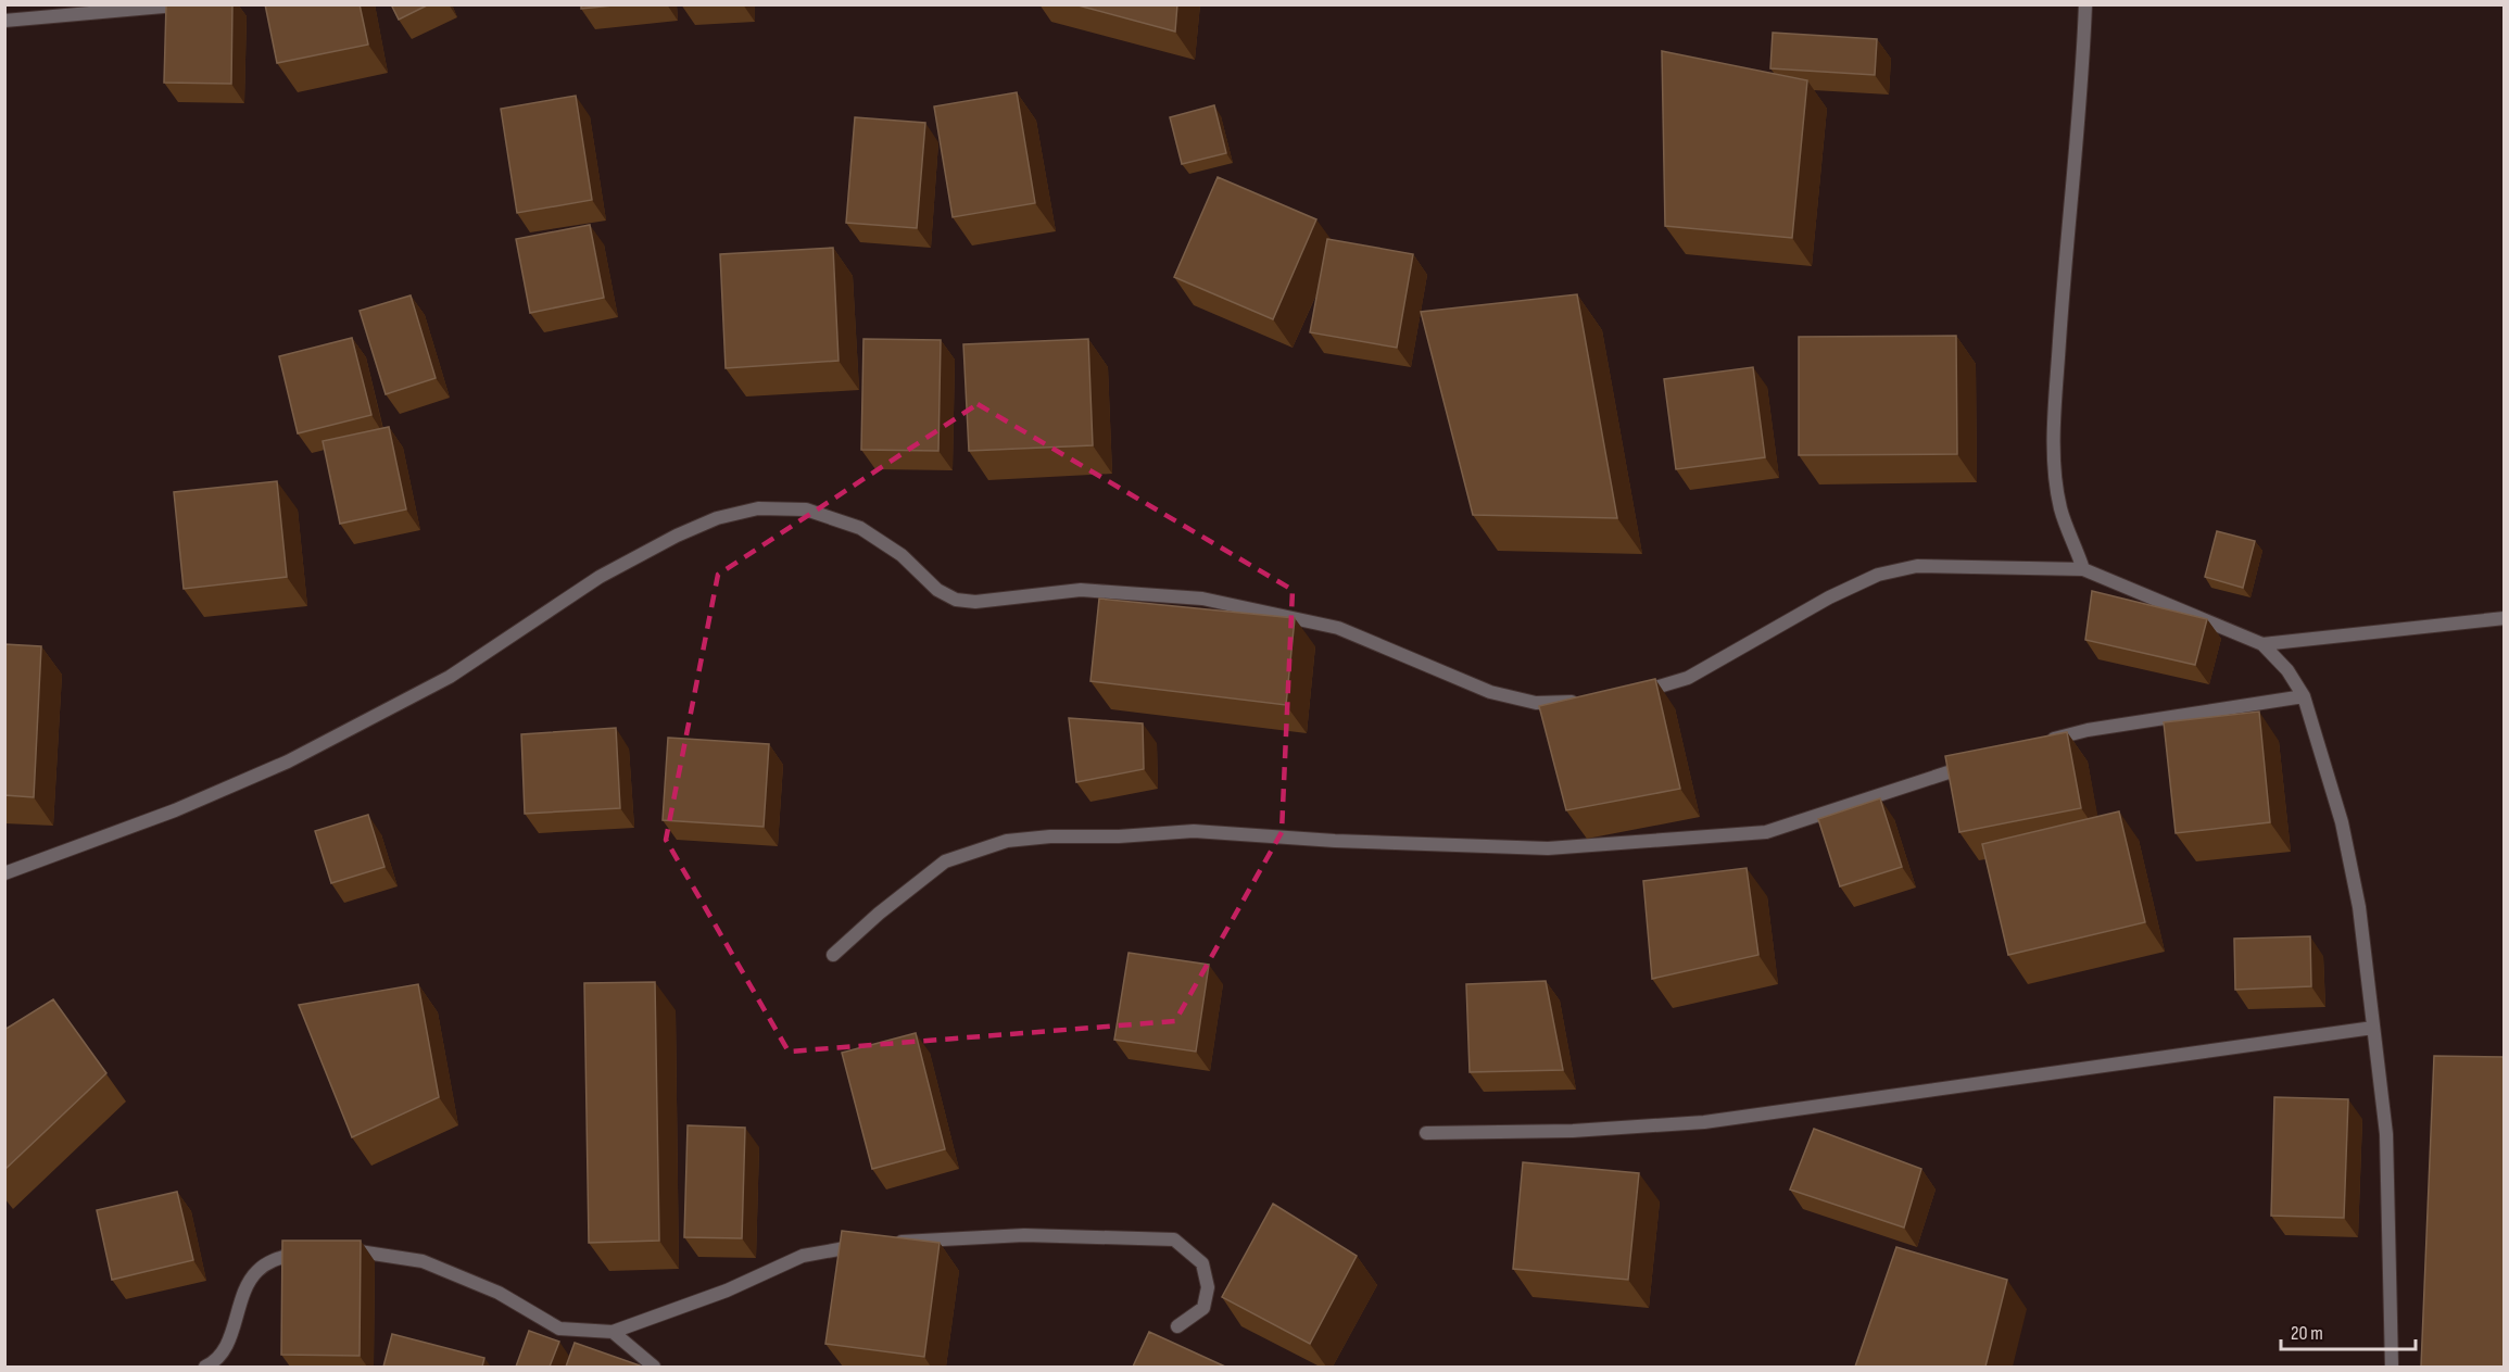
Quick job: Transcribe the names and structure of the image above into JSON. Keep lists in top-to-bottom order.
{
  "scale_bar": "20 m"
}
